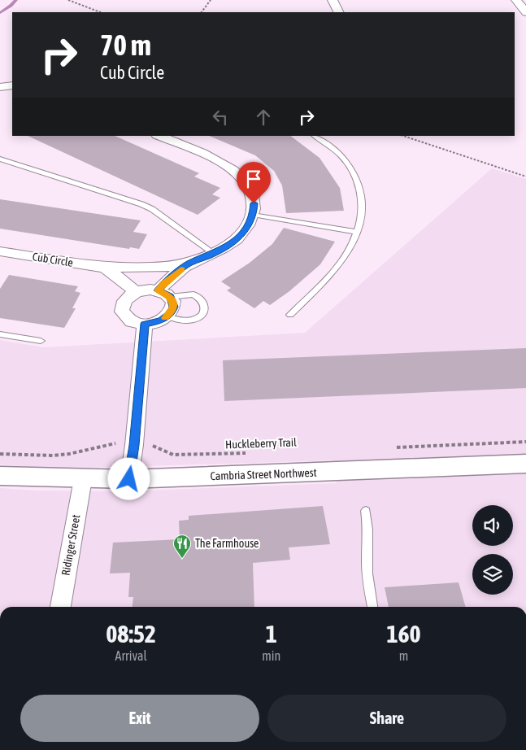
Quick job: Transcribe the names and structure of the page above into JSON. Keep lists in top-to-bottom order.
{
  "streets": {
    "street": ["Cub Circle", "Cambria Street Northwest", "Ridinger Street"],
    "path": ["Huckleberry Trail"]
  },
  "crossings": [
    ["Cambria Street Northwest", "Ridinger Street"]
  ],
  "places": {
    "restaurant": ["The Farmhouse"]
  },
  "page": {
    "turn": ["70 m", "Cub Circle"],
    "eta": [
      "08:52",
      "Arrival",
      "1",
      "min",
      "160",
      "m"
    ],
    "buttons": ["Exit", "Share"]
  }
}
